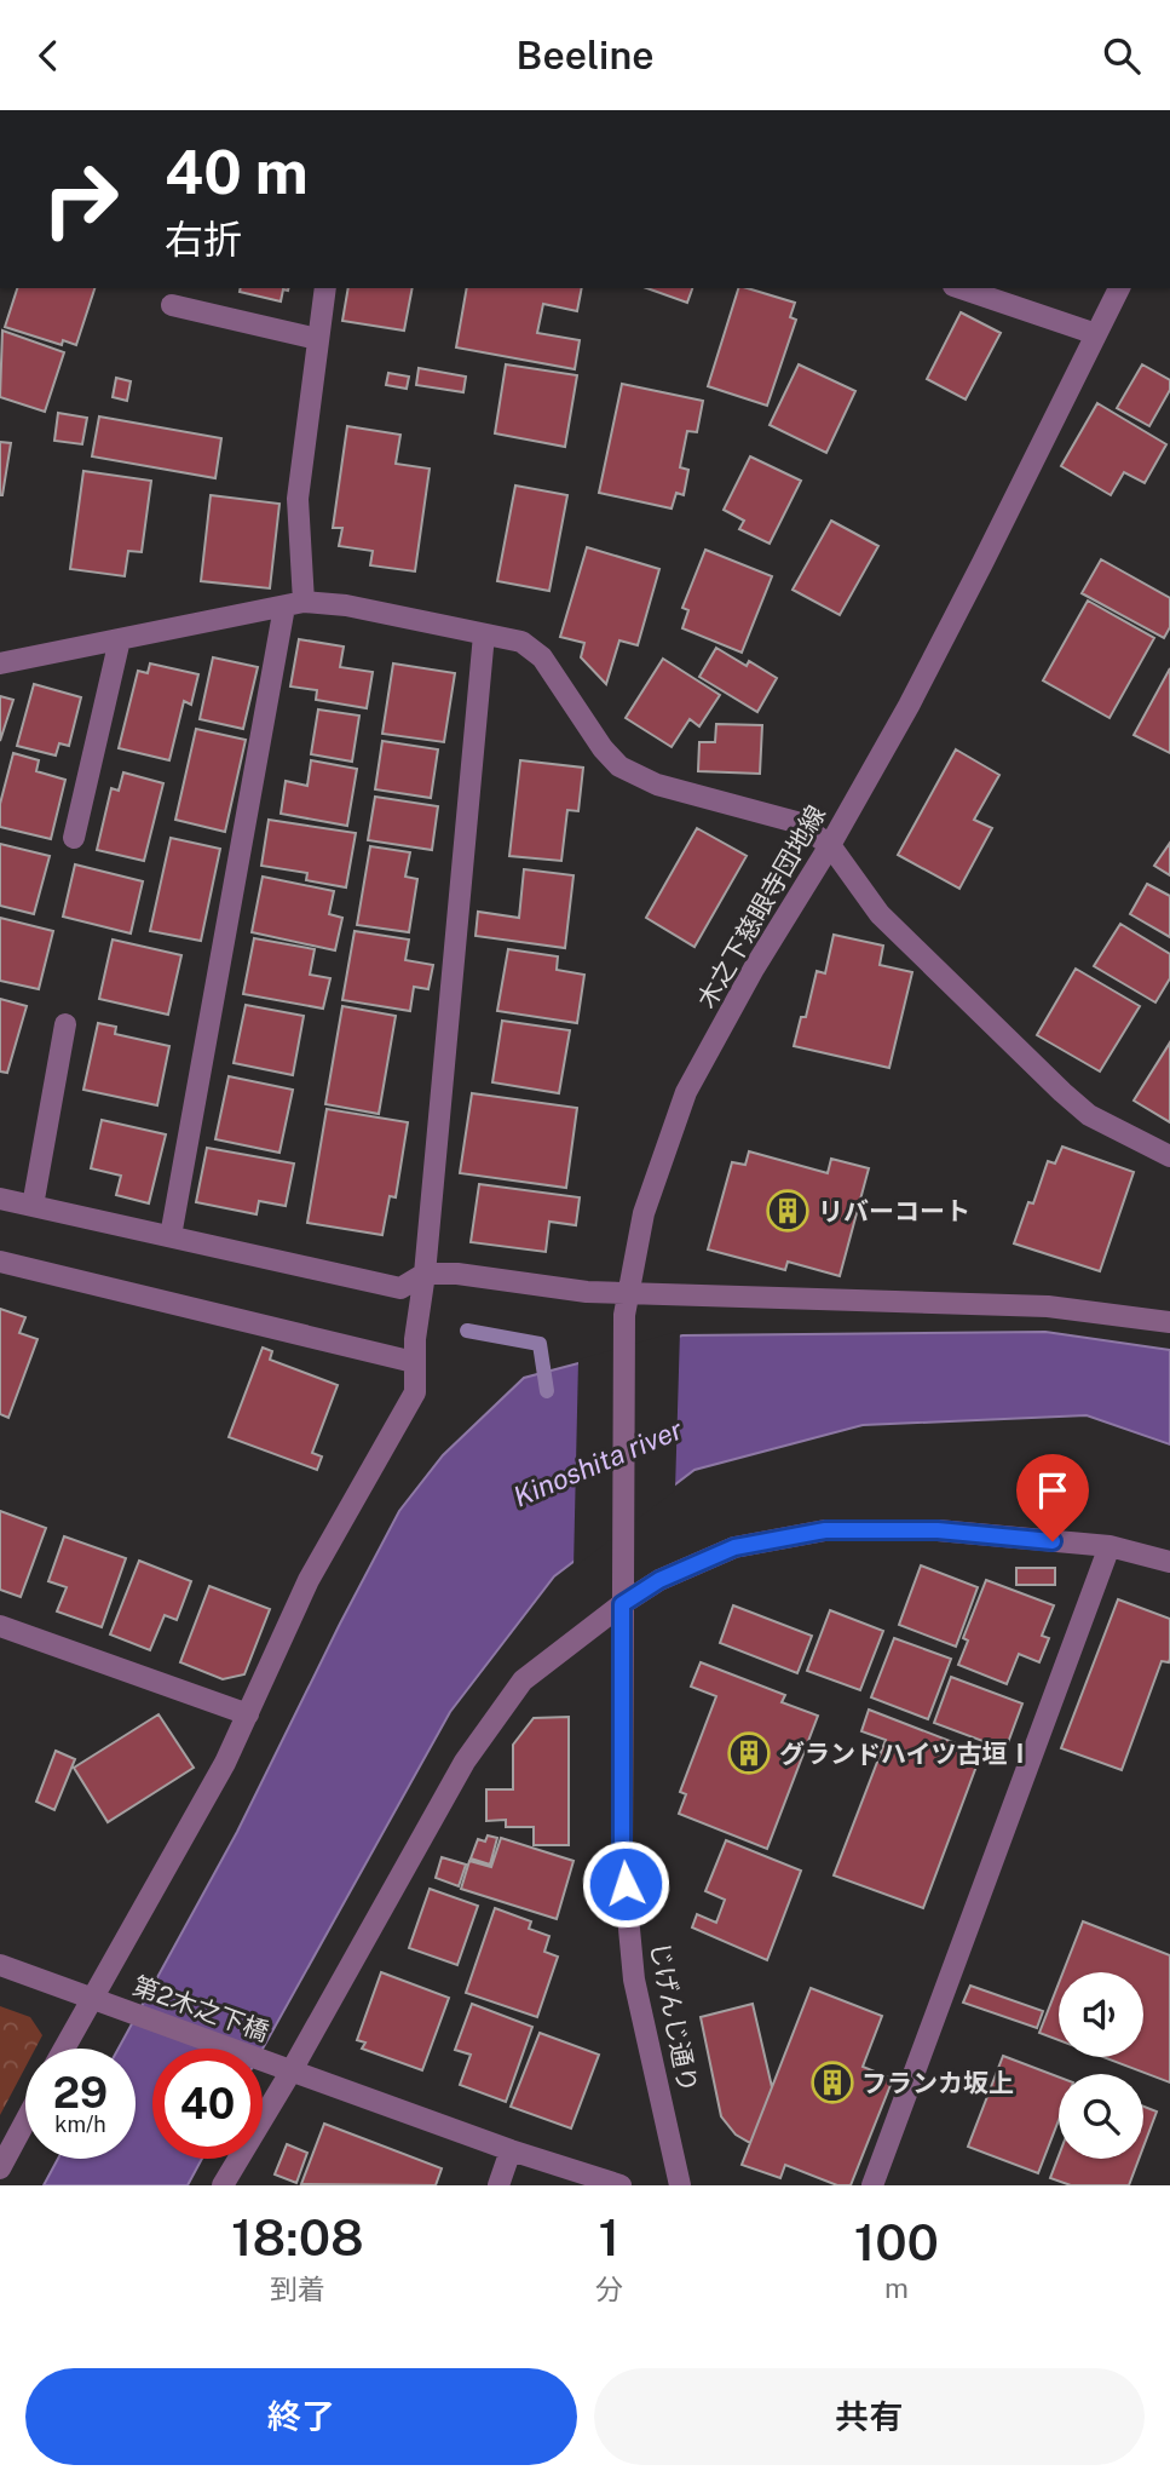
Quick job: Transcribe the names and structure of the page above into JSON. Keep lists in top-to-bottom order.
{
  "streets": {
    "street": ["木之下慈眼寺団地線", "第2木之下橋", "じげんじ通り"]
  },
  "crossings": [
    ["木之下慈眼寺団地線", "じげんじ通り"]
  ],
  "water": ["Kinoshita river"],
  "places": {
    "building": ["リバーコート", "グランドハイツ古垣Ⅰ", "フランカ坂上"]
  },
  "page": {
    "header": "Beeline",
    "turn": ["40 m", "右折"],
    "speed": "29 km/h",
    "limit": "40",
    "eta": [
      "18:08",
      "到着",
      "1",
      "分",
      "100",
      "m"
    ],
    "buttons": ["終了", "共有"]
  }
}
